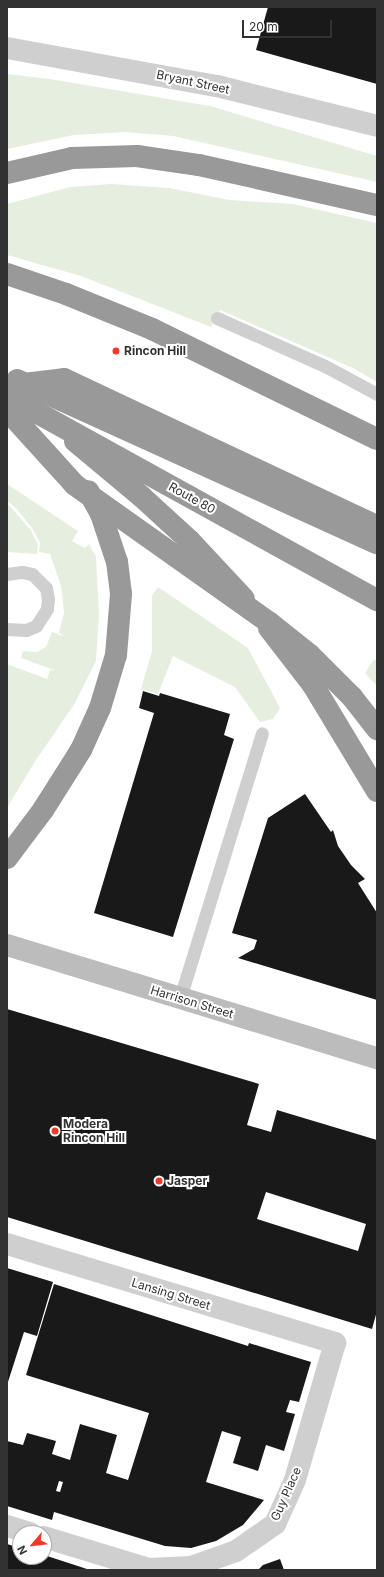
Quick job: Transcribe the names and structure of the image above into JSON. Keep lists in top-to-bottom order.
{
  "streets": {
    "highway": ["Route 80"],
    "main road": ["Harrison Street"],
    "street": ["Bryant Street", "Lansing Street", "Guy Place"]
  },
  "crossings": [
    ["Lansing Street", "Guy Place"]
  ],
  "places": ["Rincon Hill", "Modera Rincon Hill", "Jasper"],
  "scale_bar": "20 m",
  "north": "bottom left"
}
